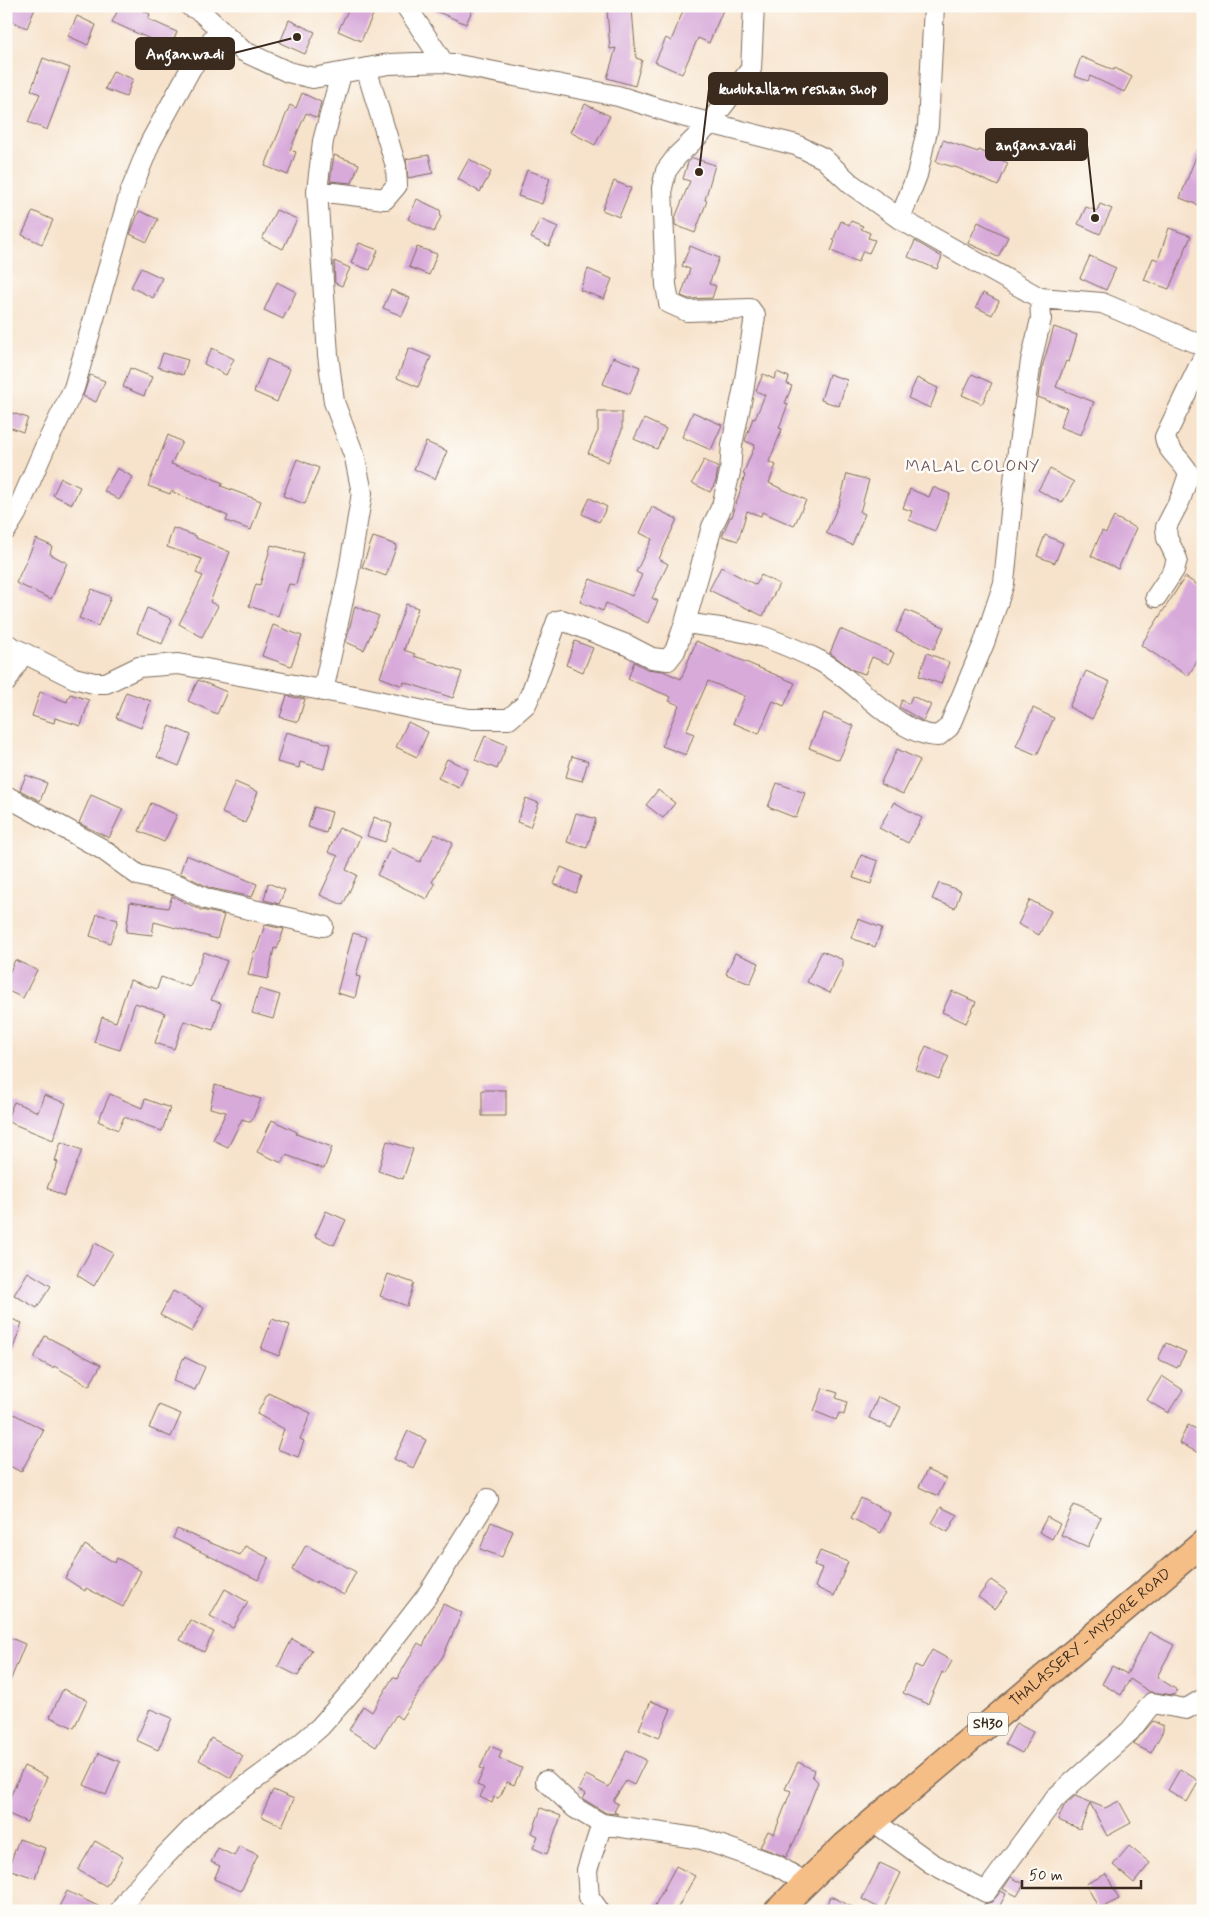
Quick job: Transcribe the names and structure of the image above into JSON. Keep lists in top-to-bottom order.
{
  "streets": {
    "main road": ["THALASSERY - MYSORE ROAD", "SH30"]
  },
  "districts": ["MALAL COLONY"],
  "places": ["Anganwadi", "kudukallam reshan shop", "anganavadi"],
  "scale_bar": "50 m"
}
